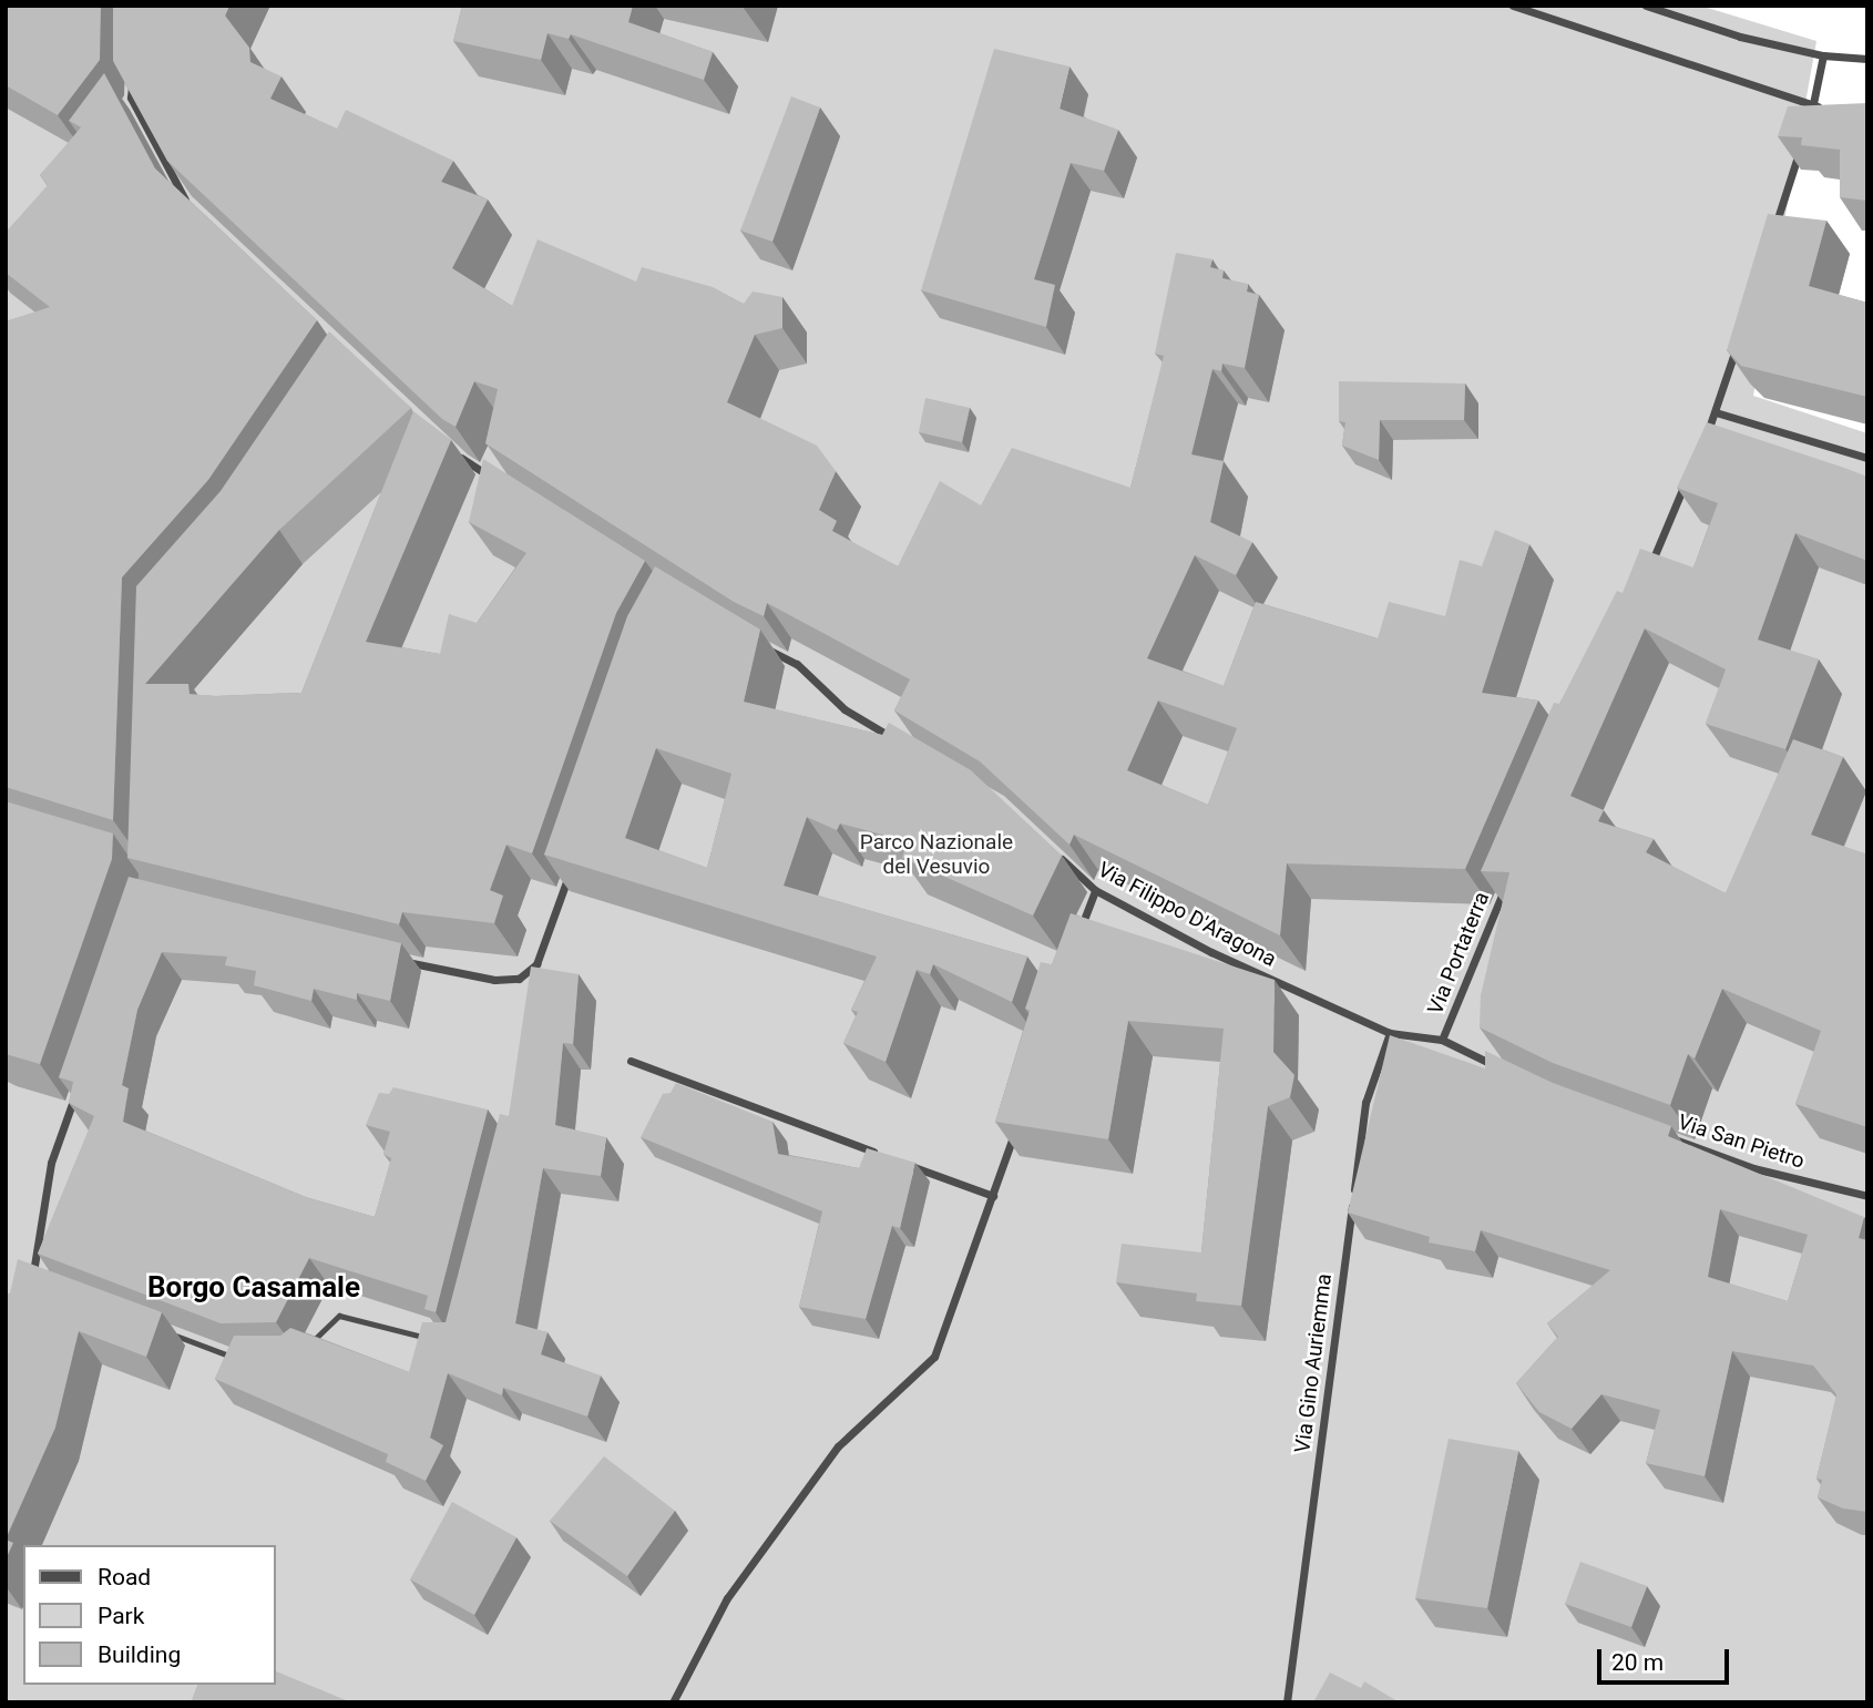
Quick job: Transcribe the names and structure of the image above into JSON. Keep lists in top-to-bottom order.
{
  "streets": {
    "street": [
      "Via Filippo D'Aragona",
      "Via Portaterra",
      "Via San Pietro",
      "Via Gino Auriemma"
    ]
  },
  "crossings": [
    ["Via Filippo D'Aragona", "Via Gino Auriemma"]
  ],
  "districts": ["Borgo Casamale"],
  "parks": ["Parco Nazionale del Vesuvio"],
  "legend": ["Road", "Park", "Building"],
  "scale_bar": "20 m"
}
